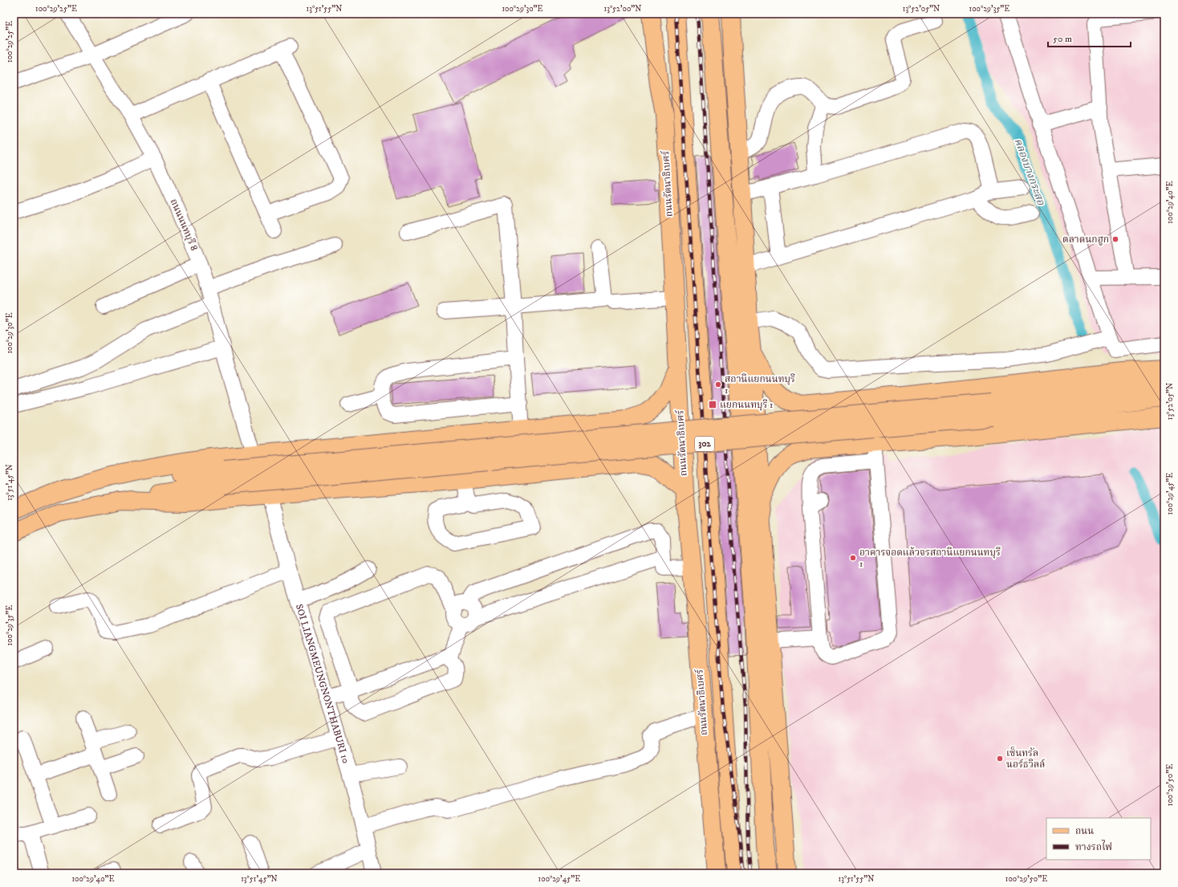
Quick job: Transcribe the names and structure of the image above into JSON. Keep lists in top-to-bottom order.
{
  "streets": {
    "main road": ["ถนนรัตนาธิเบศร์", "302"],
    "street": ["ถนนนนทบุรี 8", "SOI LIANGMEUNGNONTHABURI 10"]
  },
  "water": ["คลองบางกระสอ"],
  "places": {
    "other": [
      "ตลาดนกฮูก",
      "สถานีแยกนนทบุรี 1",
      "อาคารจอดแล้วจรสถานีแยกนนทบุรี 1",
      "เซ็นทรัล นอร์ธวิลล์"
    ],
    "transit": ["แยกนนทบุรี 1"]
  },
  "legend": ["ถนน", "ทางรถไฟ"],
  "scale_bar": "50 m",
  "coordinates": [
    "100°29'25\"E",
    "13°51'55\"N",
    "100°29'30\"E",
    "13°52'00\"N",
    "13°52'05\"N",
    "100°29'35\"E",
    "100°29'40\"E",
    "13°51'45\"N",
    "100°29'45\"E",
    "100°29'50\"E"
  ]
}
